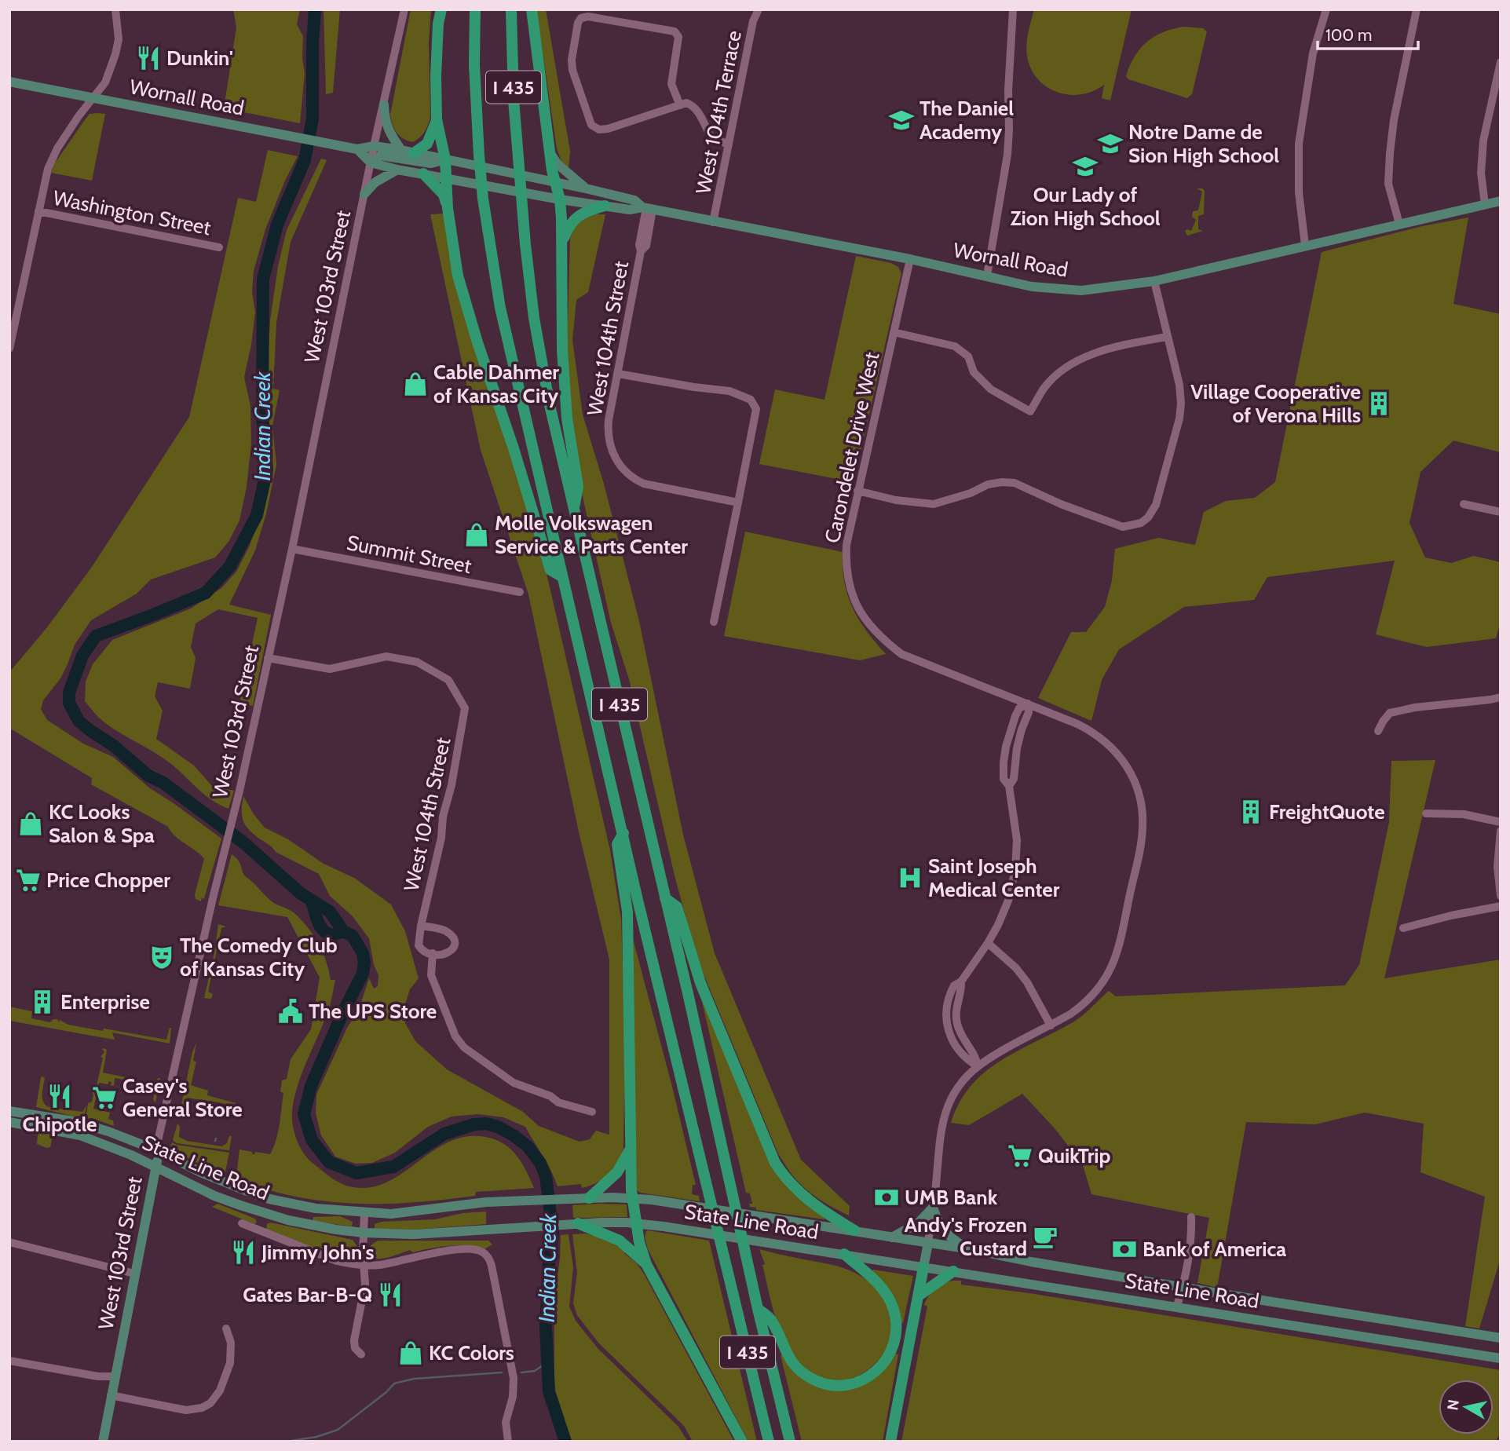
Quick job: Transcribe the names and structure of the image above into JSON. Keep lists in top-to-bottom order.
{
  "streets": {
    "highway": ["I 435"],
    "main road": ["Wornall Road", "West 103rd Street", "State Line Road"],
    "street": [
      "West 104th Terrace",
      "Washington Street",
      "West 104th Street",
      "Carondelet Drive West",
      "Summit Street"
    ]
  },
  "crossings": [
    ["Wornall Road", "West 104th Terrace"],
    ["Wornall Road", "West 103rd Street"],
    ["Wornall Road", "West 104th Street"],
    ["Wornall Road", "Carondelet Drive West"],
    ["West 103rd Street", "West 104th Street"],
    ["West 103rd Street", "Summit Street"],
    ["West 103rd Street", "State Line Road"]
  ],
  "water": ["Indian Creek"],
  "places": {
    "restaurant": [
      "Dunkin'",
      "Chipotle",
      "Jimmy John's",
      "Gates Bar-B-Q"
    ],
    "school or university": ["The Daniel Academy", "Notre Dame de Sion High School", "Our Lady of Zion High School"],
    "shop": [
      "Cable Dahmer of Kansas City",
      "Molle Volkswagen Service & Parts Center",
      "KC Looks Salon & Spa",
      "KC Colors"
    ],
    "building": ["Village Cooperative of Verona Hills", "FreightQuote", "Enterprise"],
    "hospital": ["Saint Joseph Medical Center"],
    "supermarket": ["Price Chopper", "Casey's General Store", "QuikTrip"],
    "theatre": ["The Comedy Club of Kansas City"],
    "public building": ["The UPS Store"],
    "bank": ["UMB Bank", "Bank of America"],
    "cafe": ["Andy's Frozen Custard"]
  },
  "scale_bar": "100 m",
  "north": "left"
}
